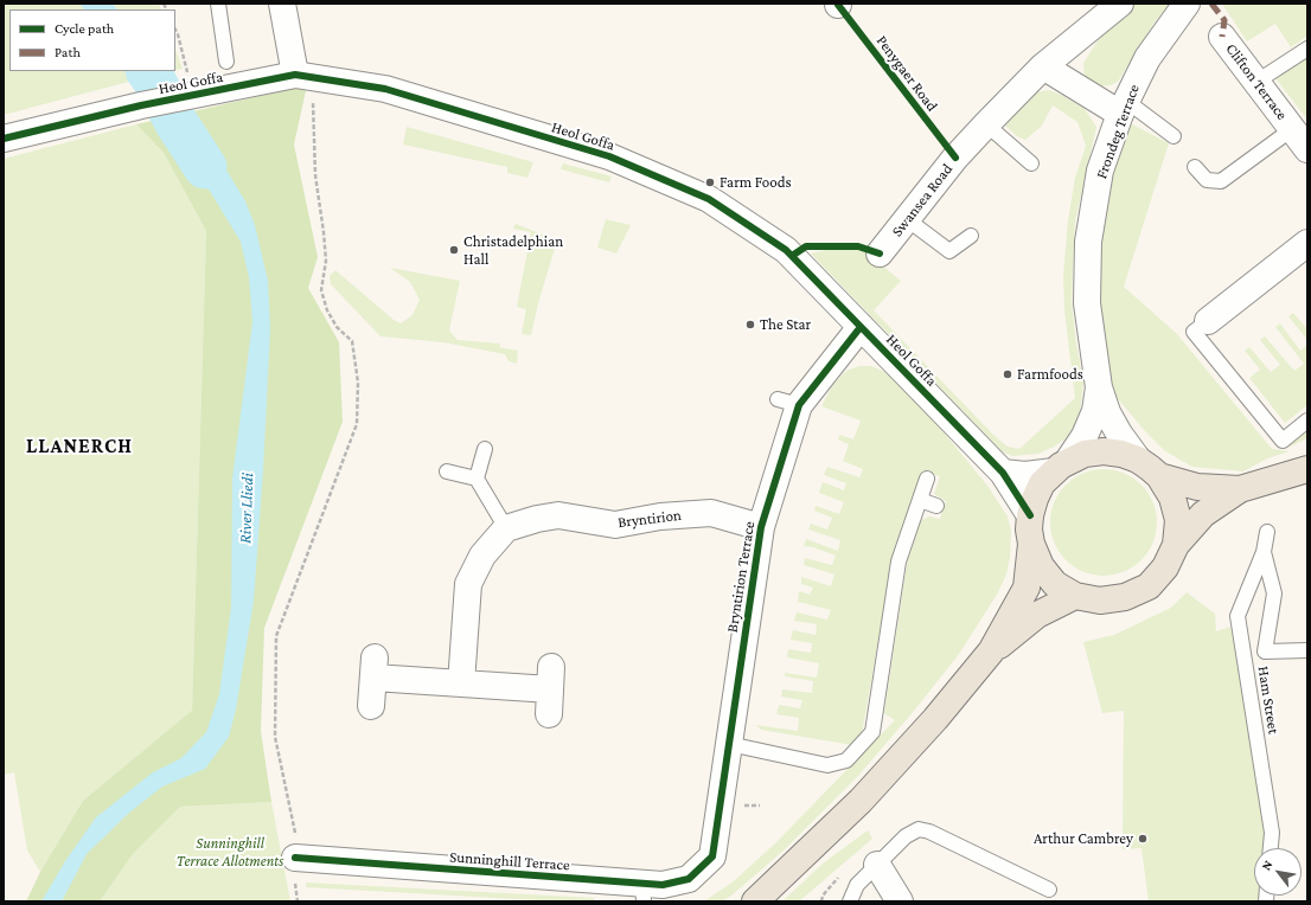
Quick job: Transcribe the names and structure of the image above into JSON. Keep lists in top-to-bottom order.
{
  "streets": {
    "street": [
      "Clifton Terrace",
      "Heol Goffa",
      "Frondeg Terrace",
      "Swansea Road",
      "Bryntirion",
      "Bryntirion Terrace",
      "Sunninghill Terrace"
    ],
    "lane": ["Ham Street"],
    "cycle path": ["Penygaer Road"]
  },
  "crossings": [
    ["Heol Goffa", "Frondeg Terrace"],
    ["Heol Goffa", "Bryntirion Terrace"],
    ["Bryntirion", "Bryntirion Terrace"],
    ["Bryntirion Terrace", "Sunninghill Terrace"]
  ],
  "districts": ["LLANERCH"],
  "water": ["River Lliedi"],
  "parks": ["Sunninghill Terrace Allotments"],
  "places": [
    "Farm Foods",
    "Christadelphian Hall",
    "The Star",
    "Farmfoods",
    "Arthur Cambrey"
  ],
  "legend": ["Cycle path", "Path"],
  "north": "top left"
}
